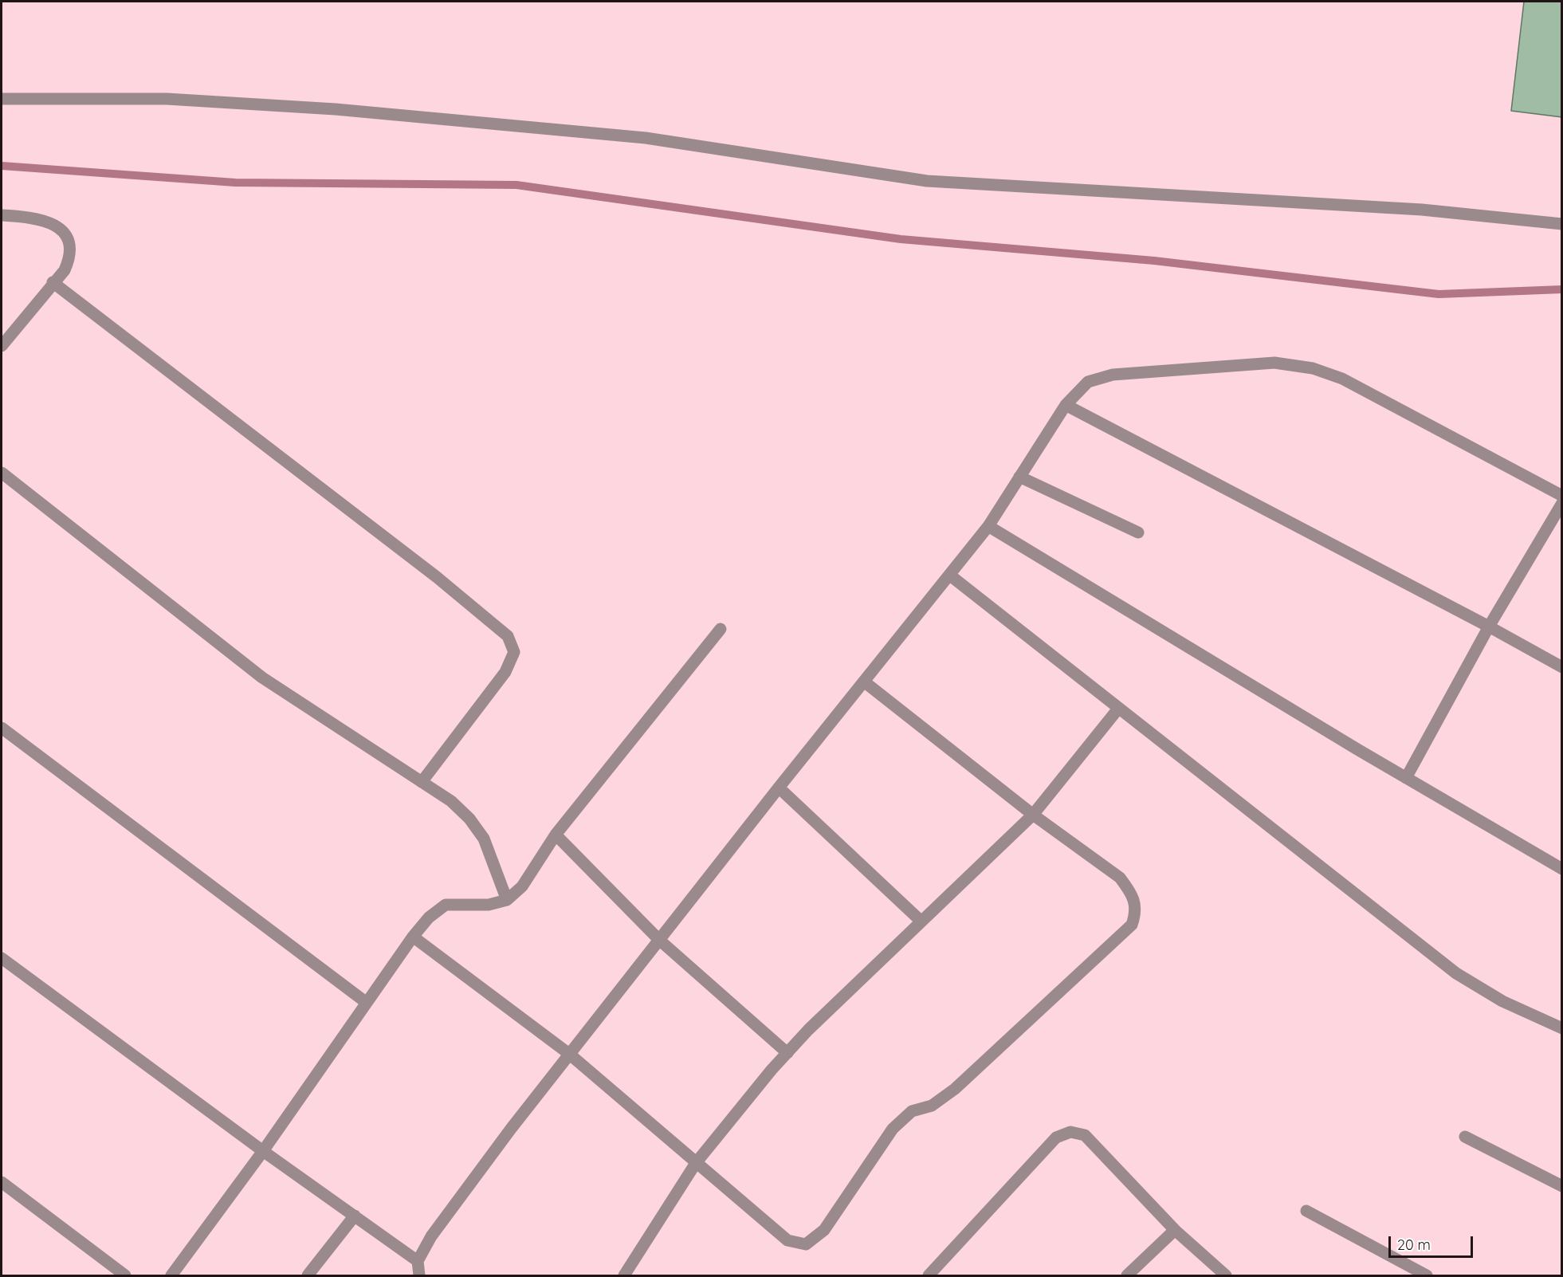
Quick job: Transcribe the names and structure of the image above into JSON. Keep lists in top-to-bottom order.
{
  "scale_bar": "20 m"
}
